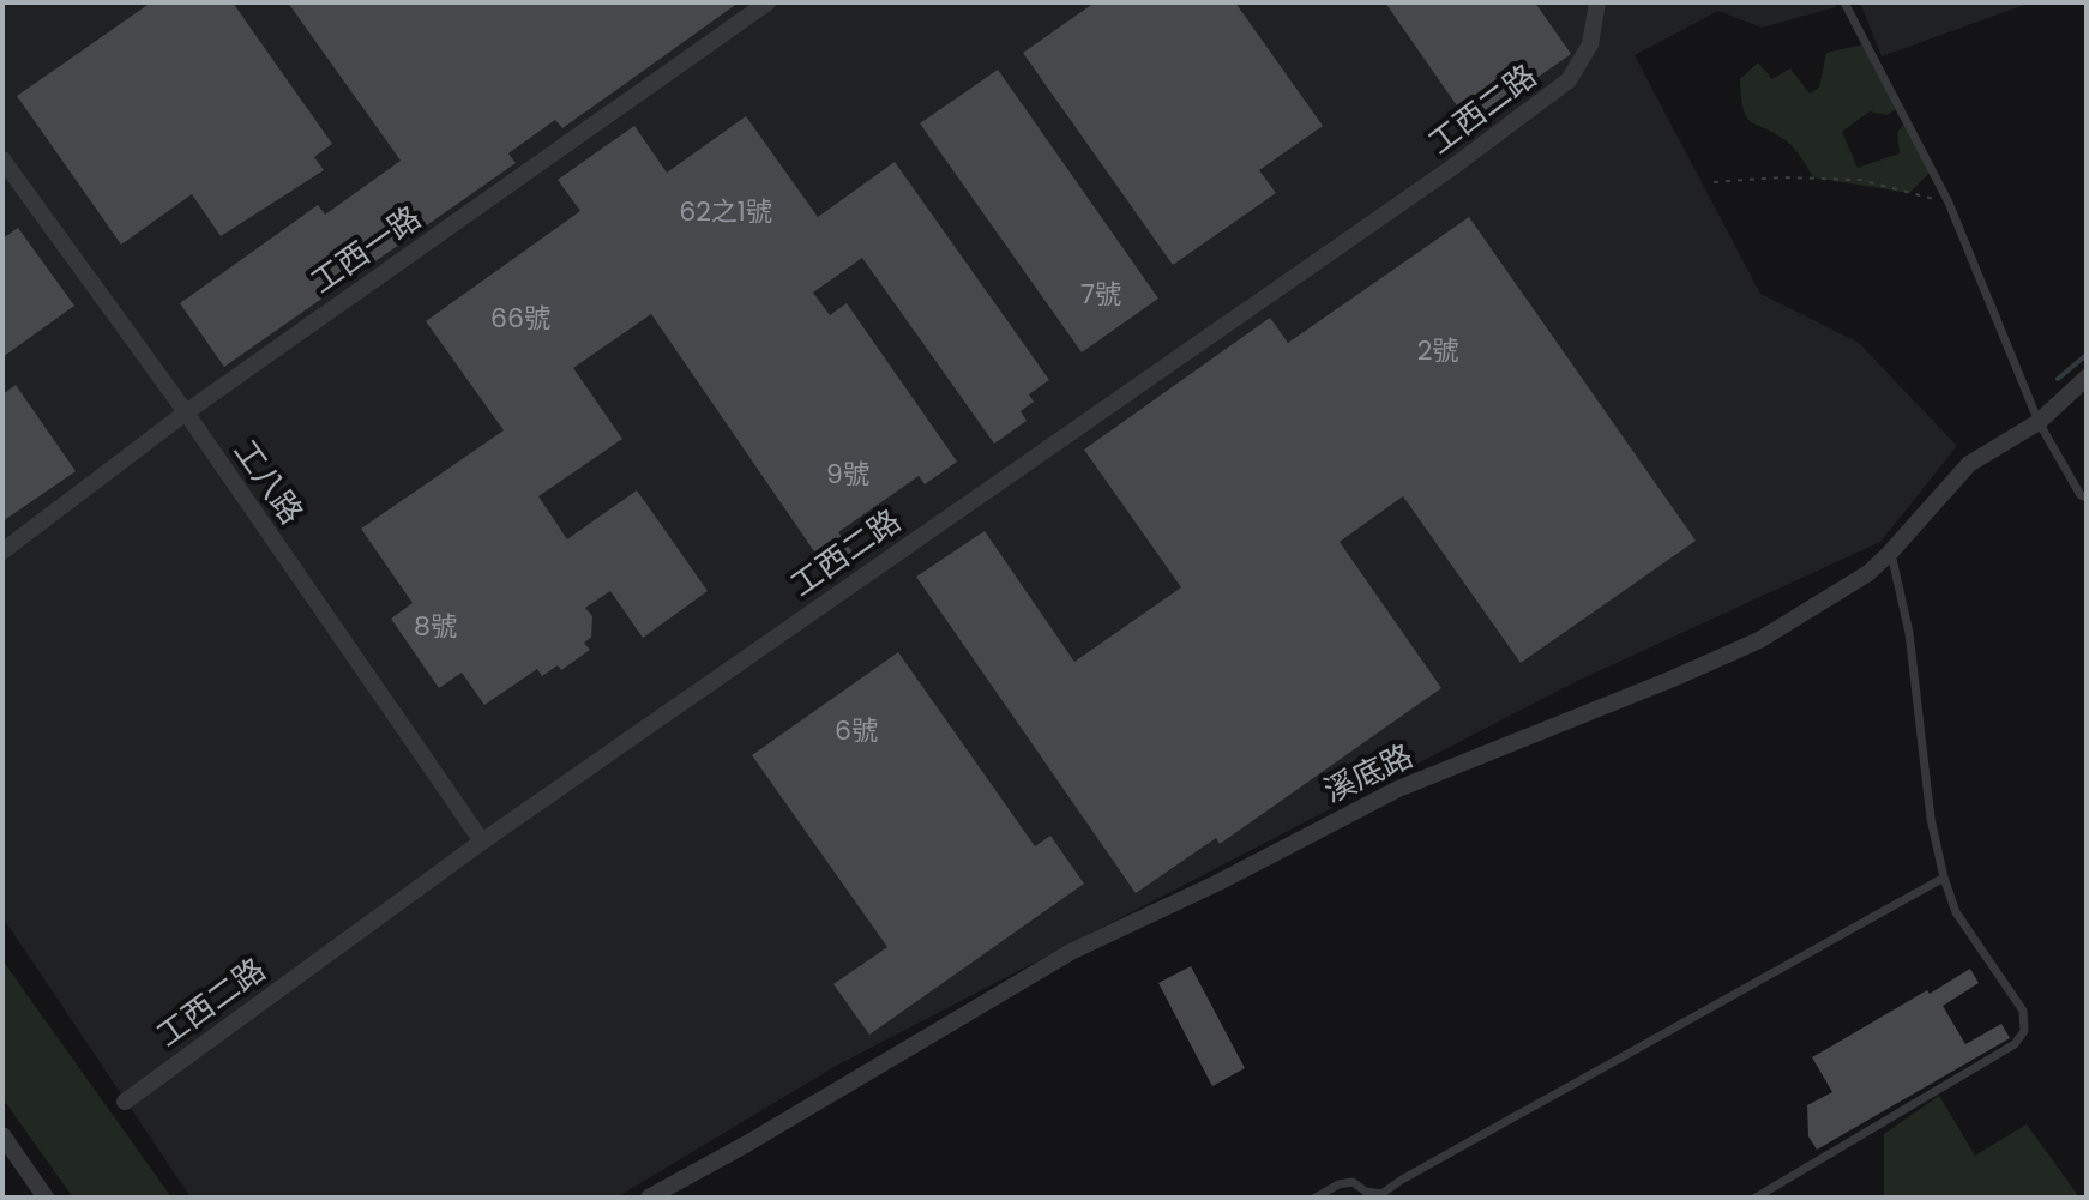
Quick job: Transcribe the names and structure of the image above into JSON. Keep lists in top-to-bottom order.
{
  "streets": {
    "street": [
      "工西二路",
      "工西一路",
      "工八路",
      "溪底路"
    ]
  },
  "crossings": [
    ["工西二路", "工八路"],
    ["工西一路", "工八路"]
  ],
  "house_numbers": [
    "62之1號",
    "7號",
    "66號",
    "2號",
    "9號",
    "8號",
    "6號"
  ]
}
